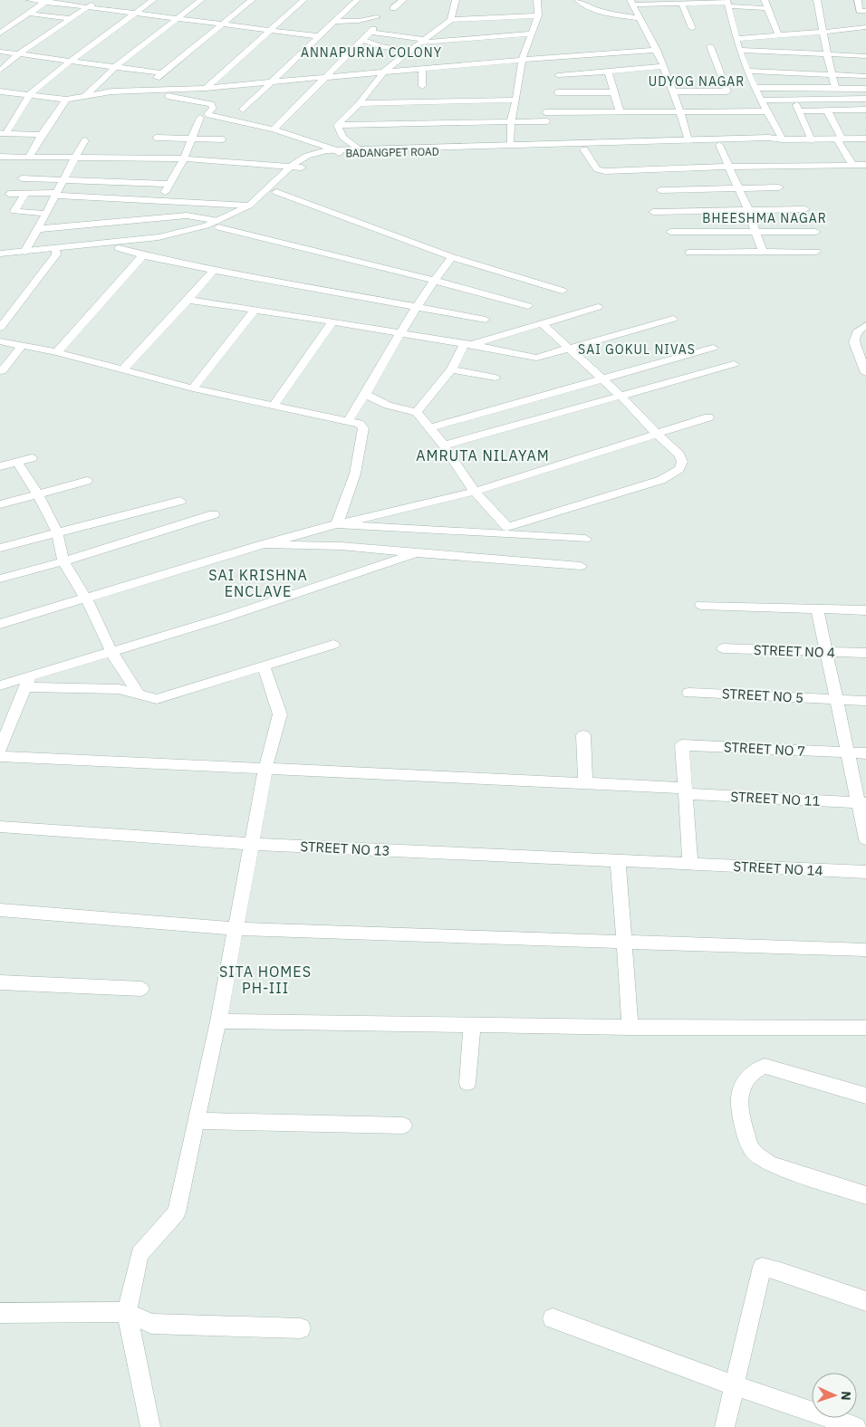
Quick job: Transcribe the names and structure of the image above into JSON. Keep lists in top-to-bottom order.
{
  "streets": {
    "street": [
      "BADANGPET ROAD",
      "STREET NO 4",
      "STREET NO 5",
      "STREET NO 7",
      "STREET NO 11",
      "STREET NO 13",
      "STREET NO 14"
    ]
  },
  "crossings": [
    ["STREET NO 7", "STREET NO 11"],
    ["STREET NO 13", "STREET NO 14"]
  ],
  "districts": [
    "ANNAPURNA COLONY",
    "UDYOG NAGAR",
    "BHEESHMA NAGAR",
    "SAI GOKUL NIVAS",
    "AMRUTA NILAYAM",
    "SAI KRISHNA ENCLAVE",
    "SITA HOMES PH-III"
  ],
  "north": "right"
}
